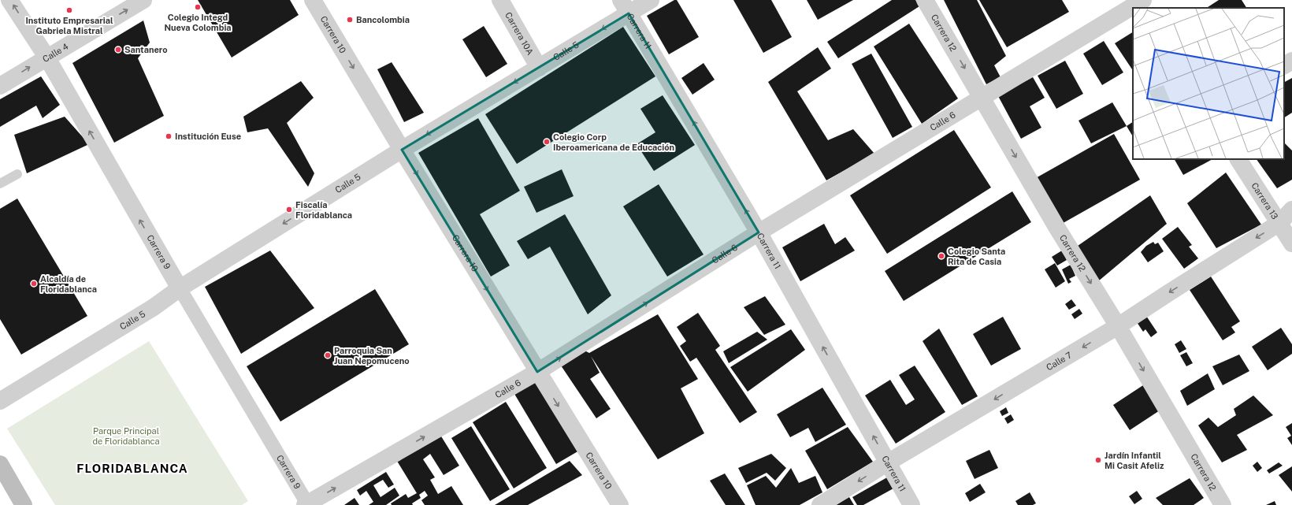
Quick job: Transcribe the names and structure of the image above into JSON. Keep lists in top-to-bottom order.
{
  "streets": {
    "street": [
      "Carrera 11",
      "Carrera 12",
      "Carrera 10A",
      "Carrera 10",
      "Calle 5",
      "Calle 4",
      "Calle 6",
      "Carrera 13",
      "Carrera 9",
      "Calle 7"
    ]
  },
  "crossings": [
    ["Carrera 11", "Calle 5"],
    ["Carrera 11", "Calle 6"],
    ["Carrera 11", "Calle 7"],
    ["Carrera 12", "Calle 6"],
    ["Carrera 12", "Calle 7"],
    ["Carrera 10A", "Calle 5"],
    ["Carrera 10", "Calle 5"],
    ["Carrera 10", "Calle 6"],
    ["Calle 5", "Carrera 9"],
    ["Calle 4", "Carrera 9"],
    ["Calle 6", "Carrera 9"],
    ["Carrera 13", "Calle 7"]
  ],
  "one_way": [
    "Carrera 11",
    "Carrera 12",
    "Carrera 10",
    "Calle 5",
    "Calle 4",
    "Calle 6",
    "Carrera 9",
    "Calle 7"
  ],
  "districts": ["FLORIDABLANCA"],
  "parks": ["Parque Principal de Floridablanca"],
  "places": [
    "Colegio Integd Nueva Colombia",
    "Instituto Empresarial Gabriela Mistral",
    "Bancolombia",
    "Santanero",
    "Institución Euse",
    "Colegio Corp Iberoamericana de Educación",
    "Fiscalía Floridablanca",
    "Colegio Santa Rita de Casia",
    "Alcaldía de Floridablanca",
    "Parroquia San Juan Nepomuceno",
    "Jardín Infantil Mi Casit Afeliz"
  ]
}
